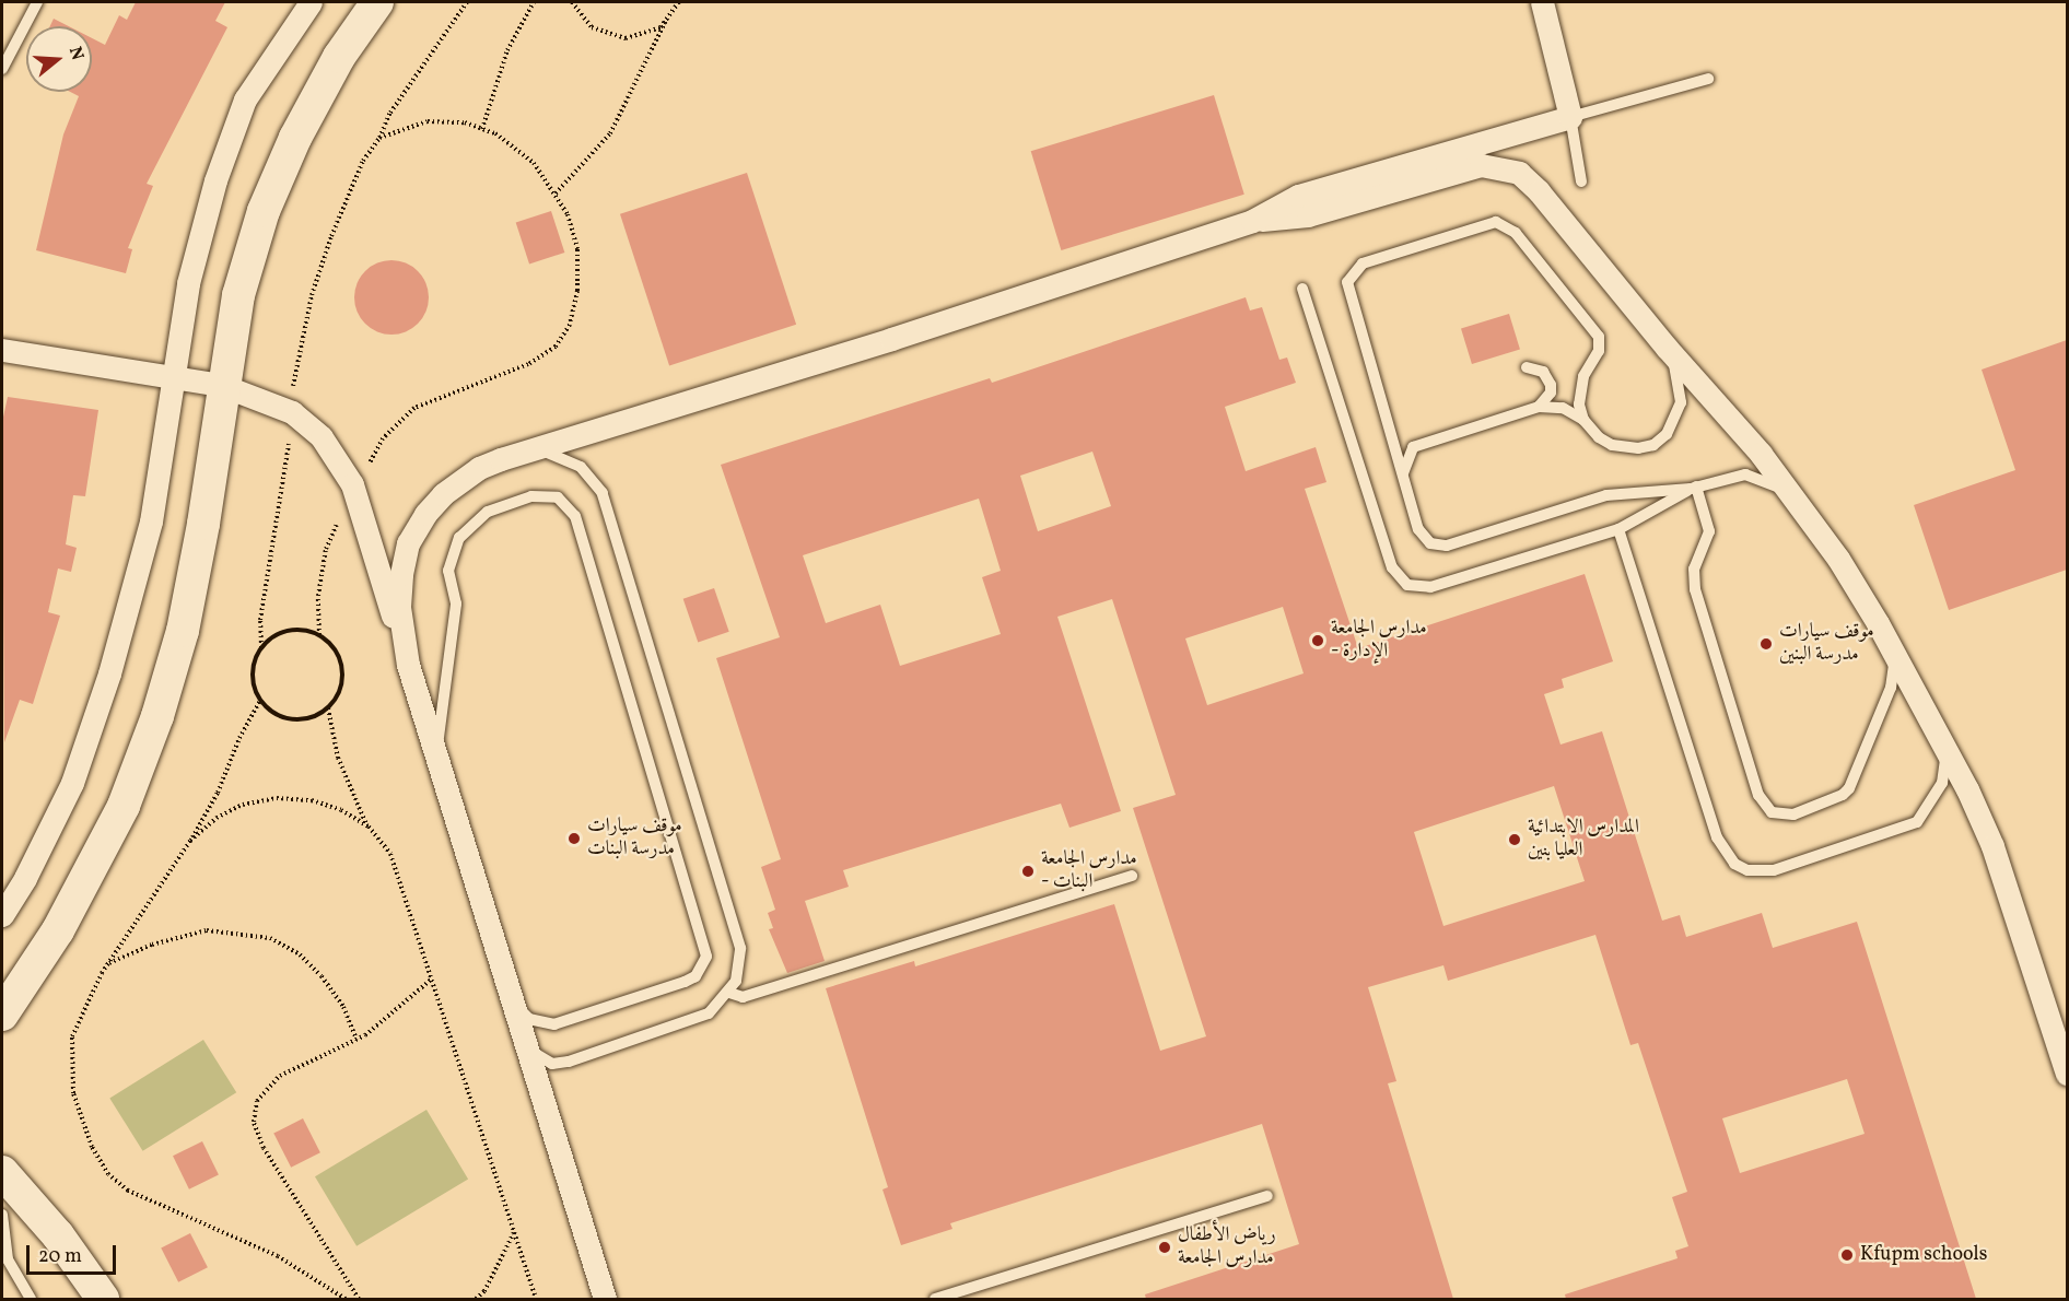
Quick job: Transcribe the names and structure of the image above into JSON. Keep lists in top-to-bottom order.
{
  "places": [
    "مدارس الجامعة - الإدارة",
    "موقف سيارات مدرسة البنين",
    "موقف سيارات مدرسة البنات",
    "المدارس الابتدائية العليا بنين",
    "مدارس الجامعة - البنات",
    "رياض الأطفال مدارس الجامعة",
    "Kfupm schools"
  ],
  "scale_bar": "20 m",
  "north": "right"
}
